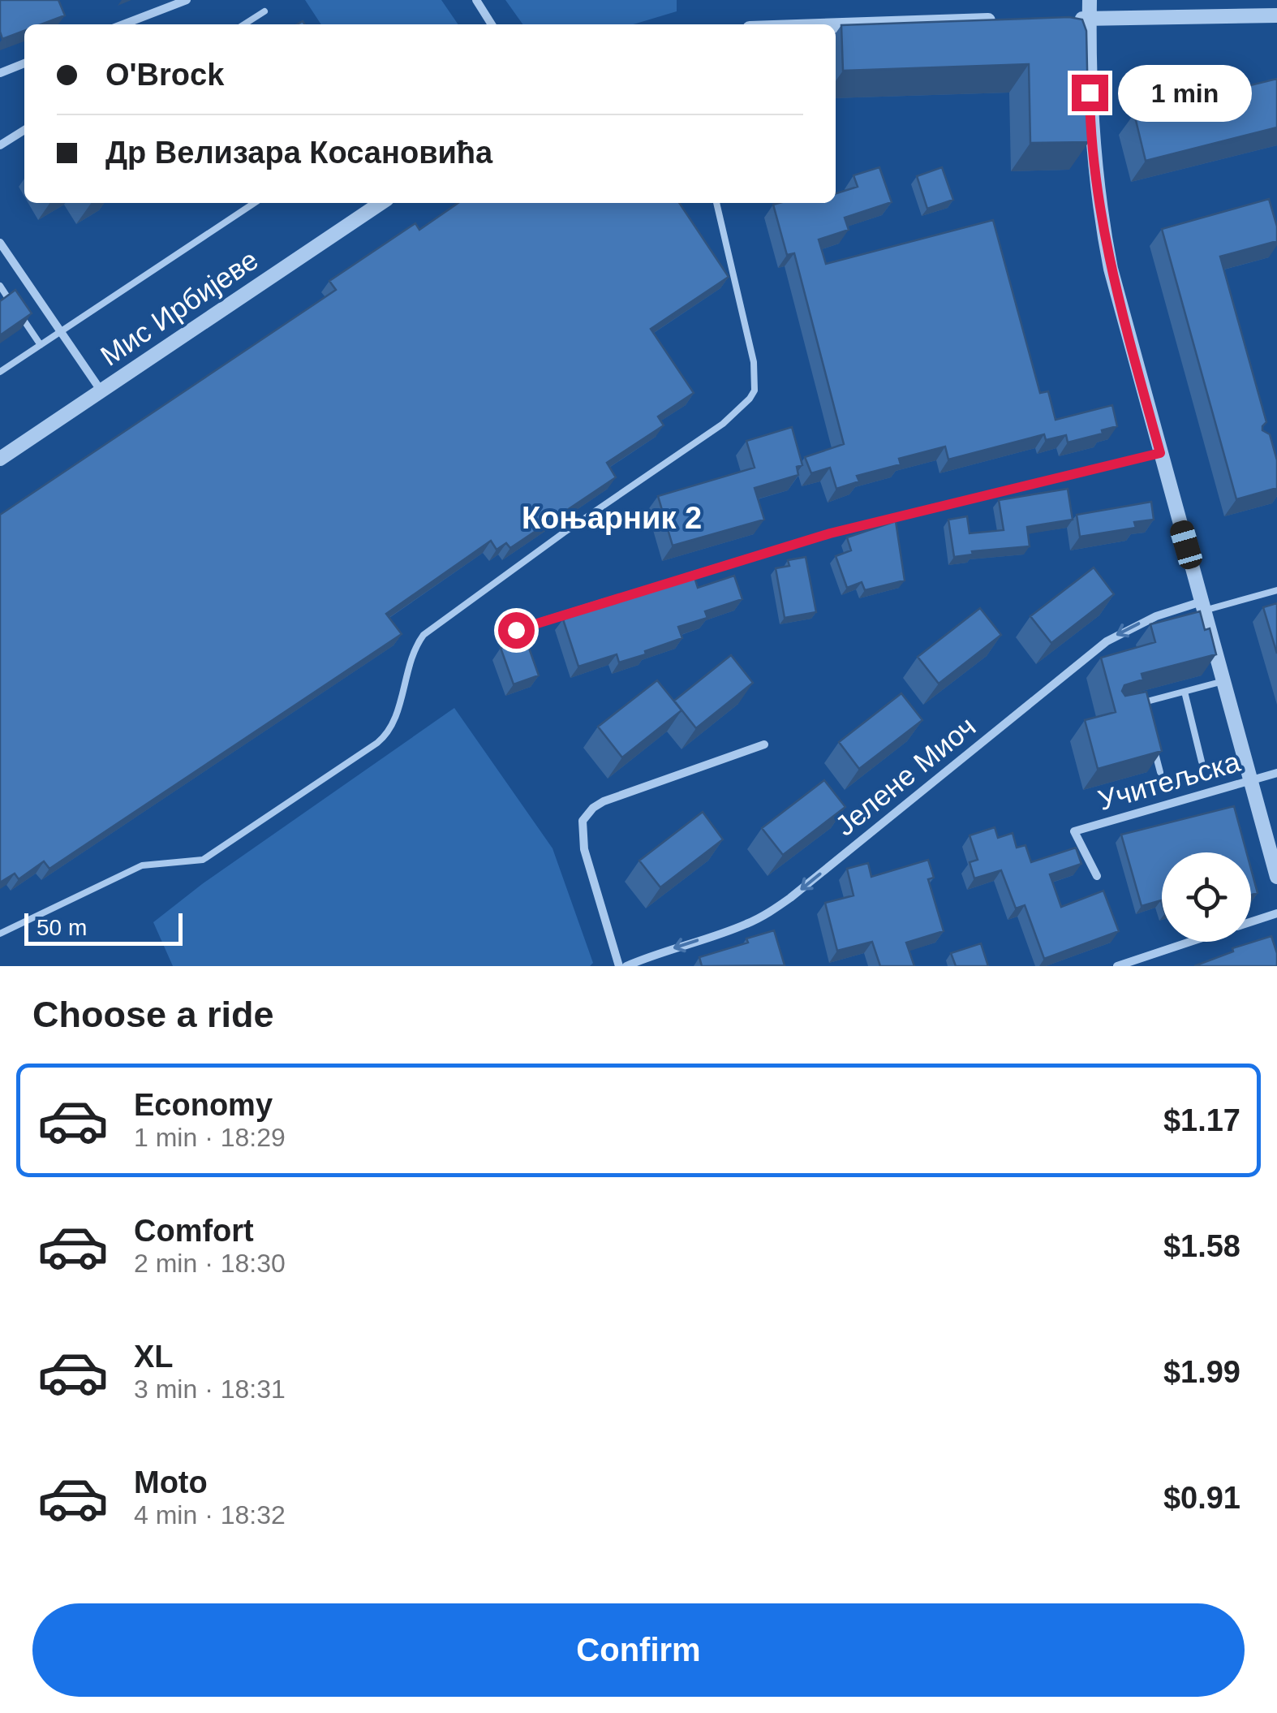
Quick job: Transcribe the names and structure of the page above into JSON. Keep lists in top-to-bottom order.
{
  "streets": {
    "street": ["Мис Ирбијеве", "Јелене Миоч", "Учитељска"]
  },
  "one_way": ["Јелене Миоч"],
  "districts": ["Коњарник 2"],
  "scale_bar": "50 m",
  "page": {
    "banner": ["O'Brock", "Др Велизара Косановића"],
    "bubble": "1 min",
    "scale": "50 m",
    "heading": "Choose a ride",
    "list": [
      {
        "name": "Economy",
        "note": "1 min · 18:29",
        "value": "$1.17"
      },
      {
        "name": "Comfort",
        "note": "2 min · 18:30",
        "value": "$1.58"
      },
      {
        "name": "XL",
        "note": "3 min · 18:31",
        "value": "$1.99"
      },
      {
        "name": "Moto",
        "note": "4 min · 18:32",
        "value": "$0.91"
      }
    ],
    "buttons": "Confirm"
  }
}
